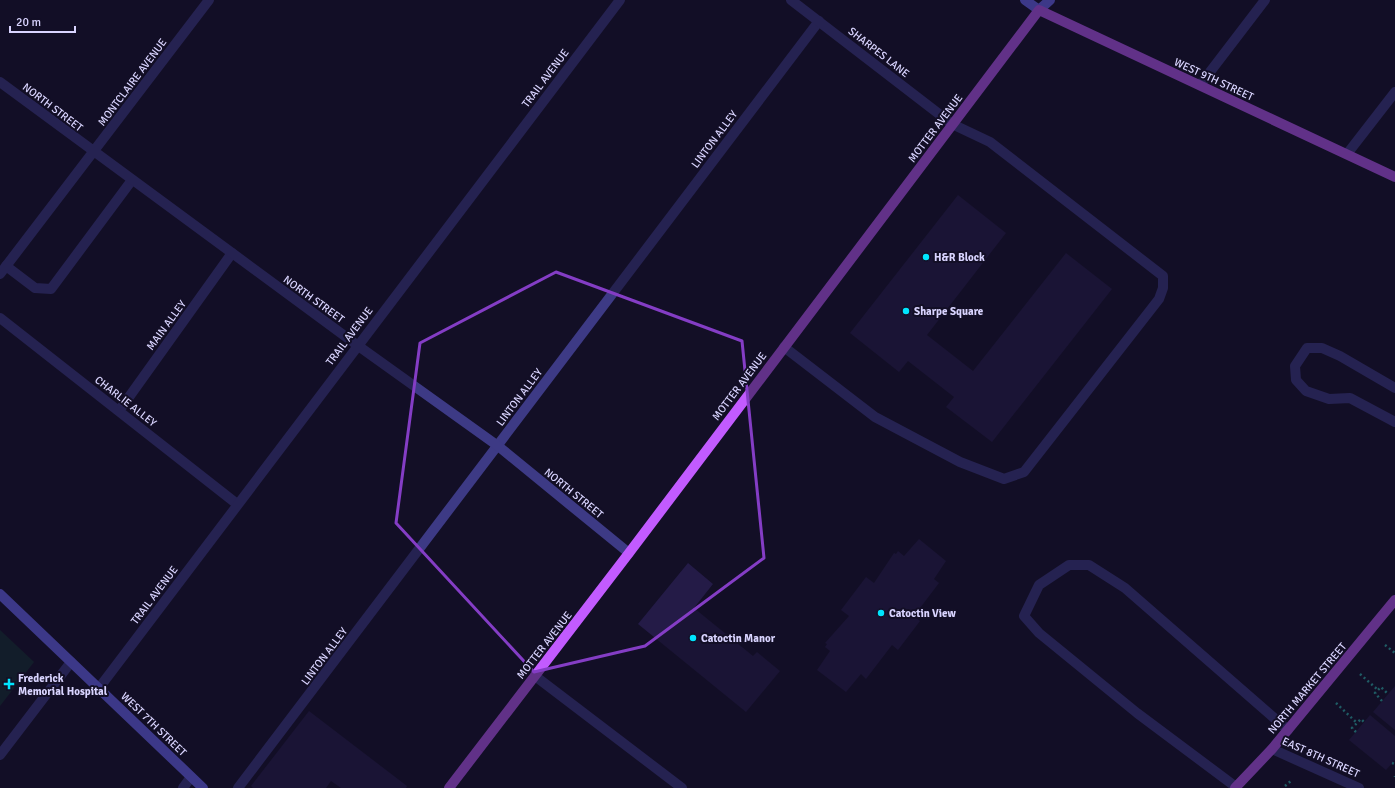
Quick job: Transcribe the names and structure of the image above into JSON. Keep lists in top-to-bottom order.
{
  "streets": {
    "main road": [
      "WEST 9TH STREET",
      "MOTTER AVENUE",
      "NORTH MARKET STREET",
      "WEST 7TH STREET"
    ],
    "street": [
      "SHARPES LANE",
      "TRAIL AVENUE",
      "MONTCLAIRE AVENUE",
      "NORTH STREET",
      "LINTON ALLEY",
      "MAIN ALLEY",
      "CHARLIE ALLEY",
      "EAST 8TH STREET"
    ]
  },
  "crossings": [
    ["SHARPES LANE", "MOTTER AVENUE"],
    ["SHARPES LANE", "LINTON ALLEY"],
    ["TRAIL AVENUE", "NORTH STREET"],
    ["TRAIL AVENUE", "CHARLIE ALLEY"],
    ["TRAIL AVENUE", "WEST 7TH STREET"],
    ["WEST 9TH STREET", "MOTTER AVENUE"],
    ["MONTCLAIRE AVENUE", "NORTH STREET"],
    ["NORTH STREET", "MOTTER AVENUE"],
    ["NORTH STREET", "LINTON ALLEY"],
    ["NORTH STREET", "MAIN ALLEY"],
    ["MAIN ALLEY", "CHARLIE ALLEY"],
    ["NORTH MARKET STREET", "EAST 8TH STREET"]
  ],
  "places": {
    "other": [
      "H&R Block",
      "Sharpe Square",
      "Catoctin View",
      "Catoctin Manor"
    ],
    "health": ["Frederick Memorial Hospital"]
  },
  "scale_bar": "20 m"
}
